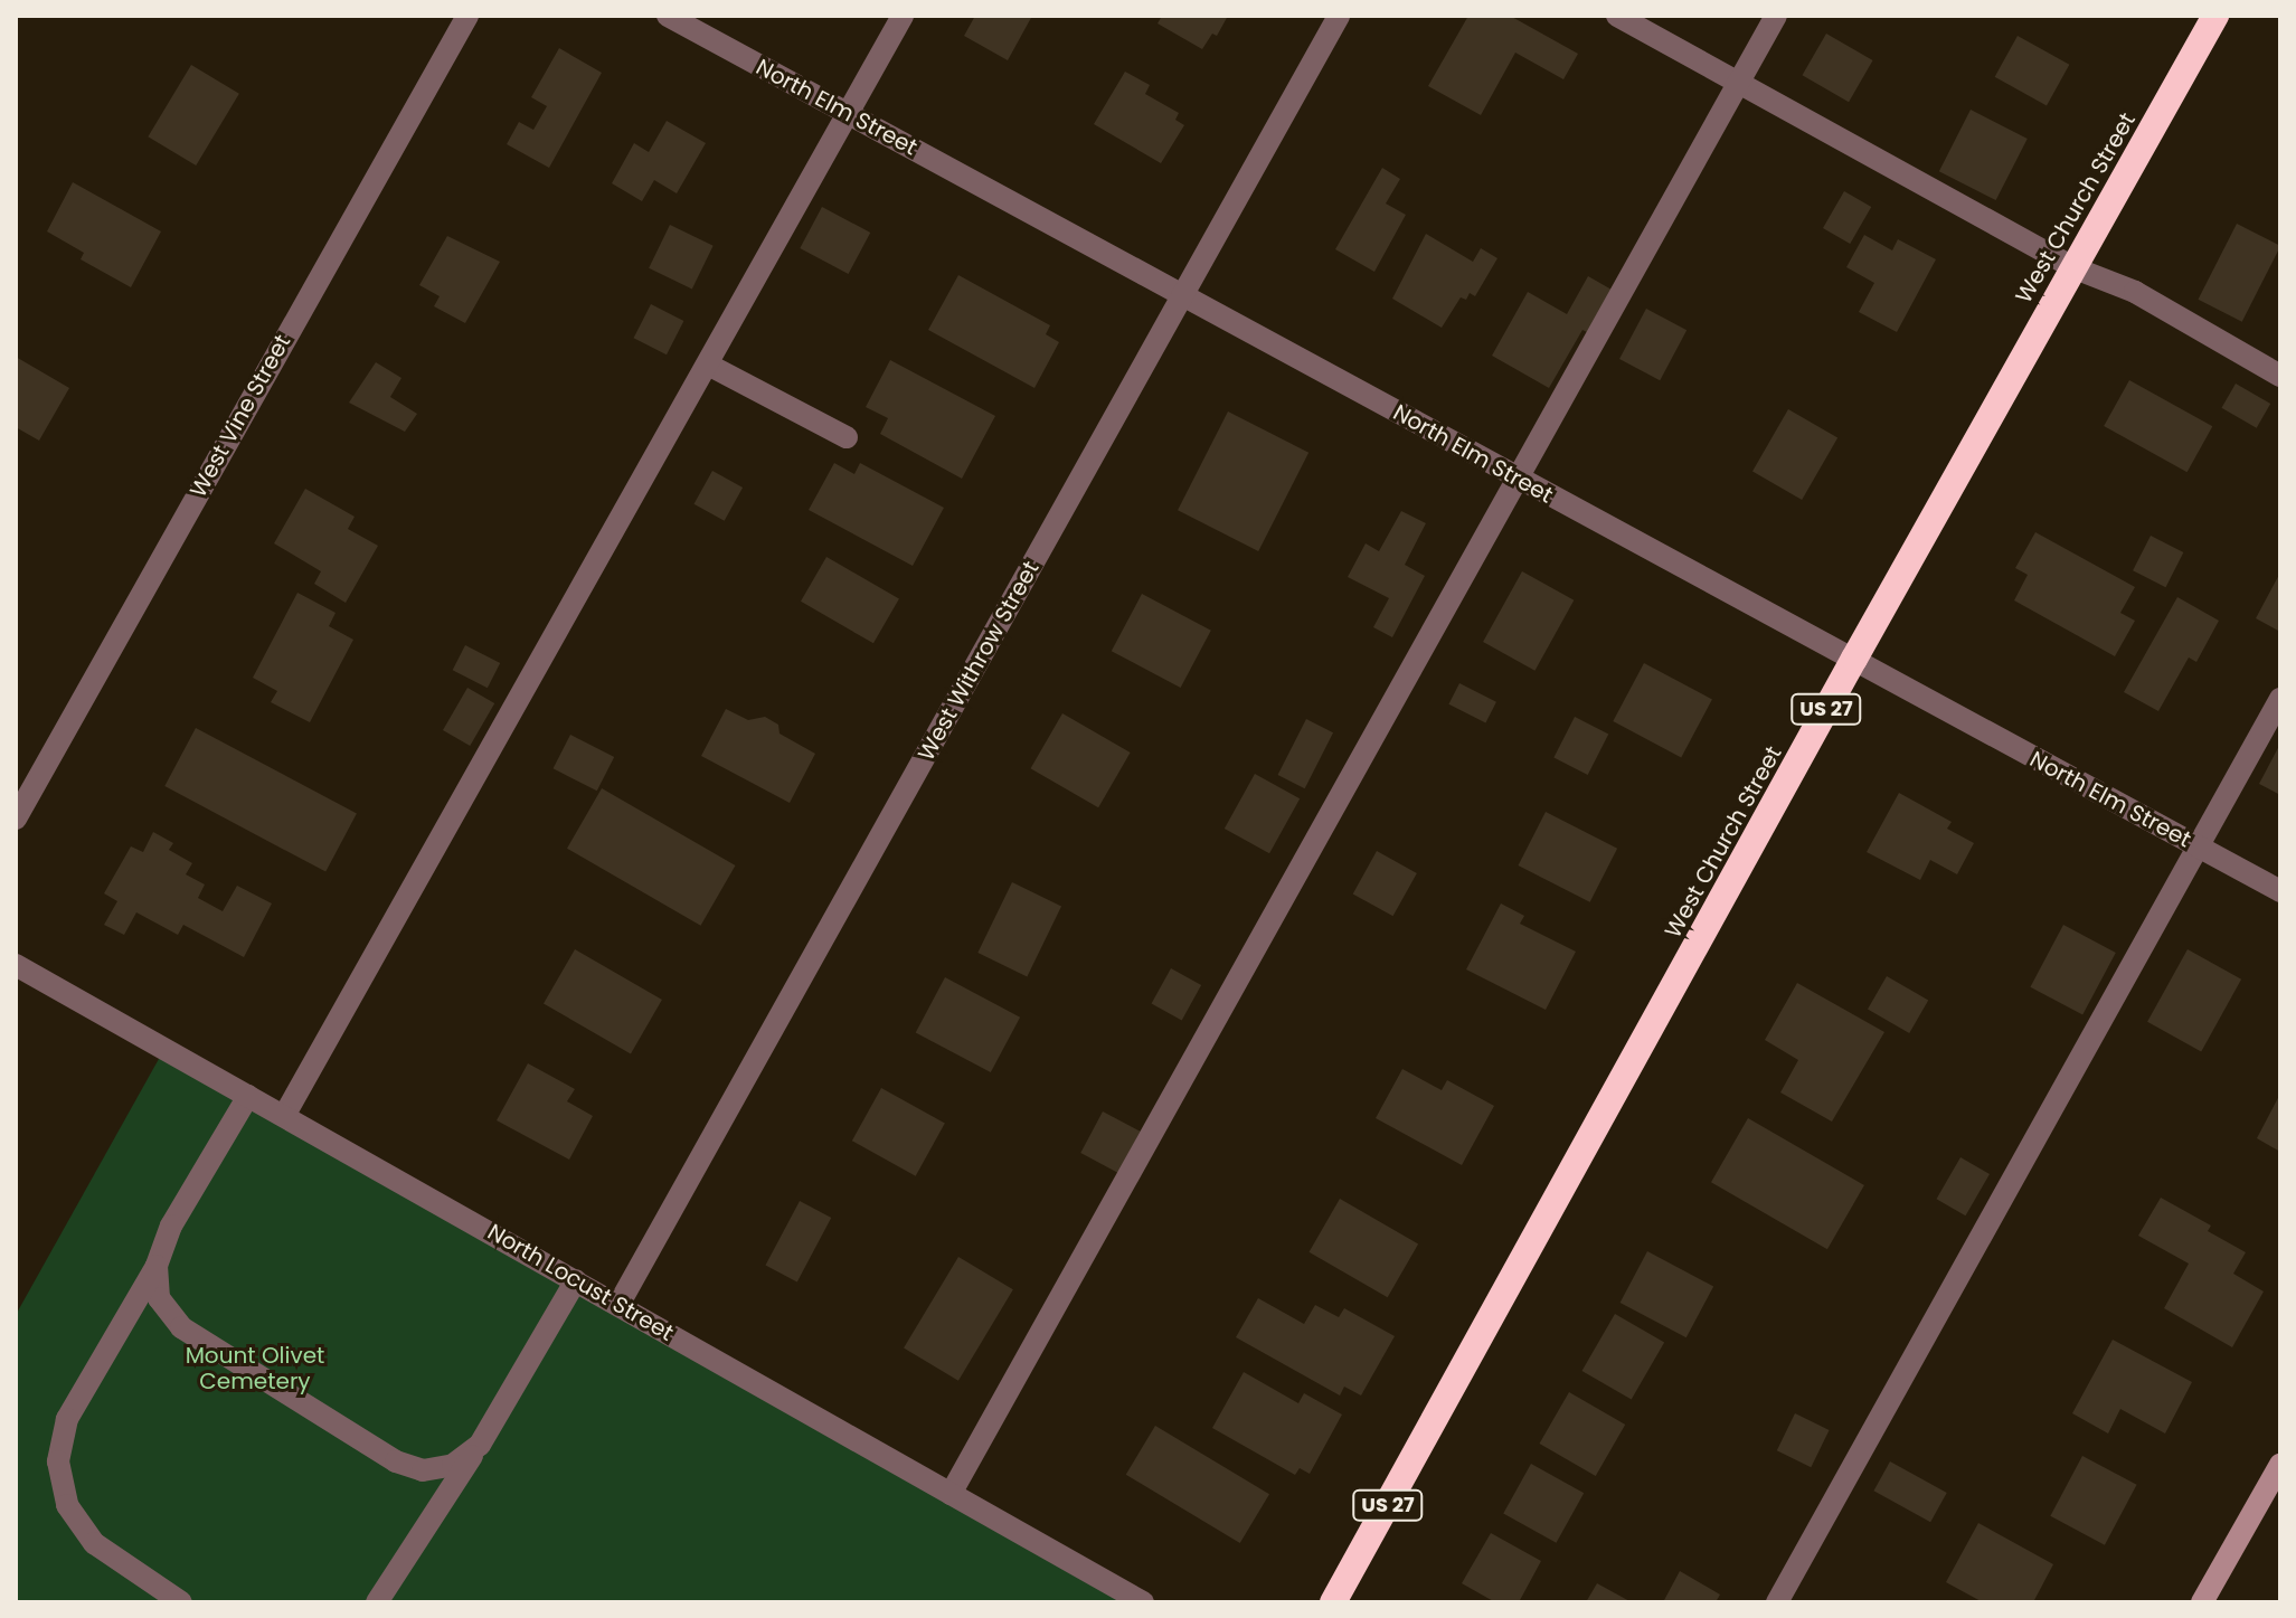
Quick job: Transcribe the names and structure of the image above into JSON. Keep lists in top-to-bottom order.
{
  "streets": {
    "highway": ["West Church Street", "US 27"],
    "street": [
      "North Elm Street",
      "West Vine Street",
      "West Withrow Street",
      "North Locust Street"
    ]
  },
  "crossings": [
    ["North Elm Street", "West Church Street"],
    ["North Elm Street", "West Withrow Street"],
    ["West Withrow Street", "North Locust Street"]
  ],
  "parks": ["Mount Olivet Cemetery"]
}
